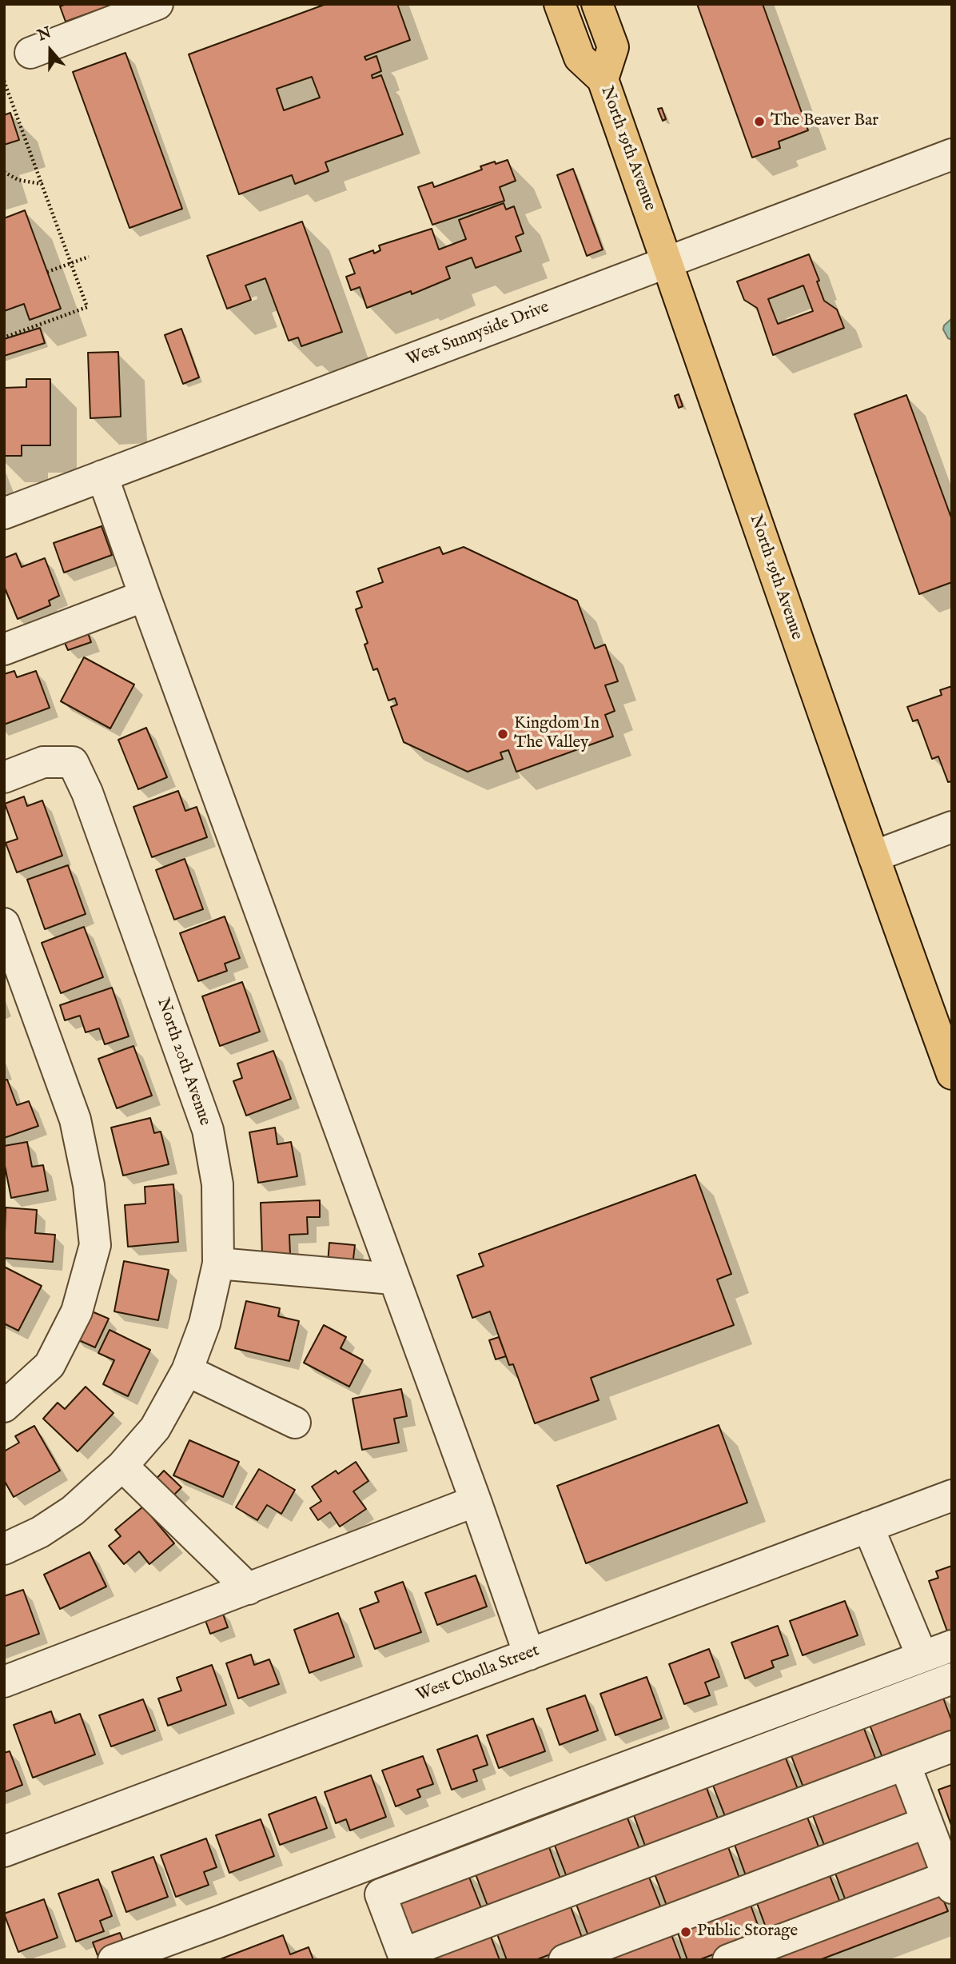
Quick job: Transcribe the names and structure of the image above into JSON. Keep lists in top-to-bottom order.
{
  "streets": {
    "main road": ["North 19th Avenue"],
    "street": ["West Sunnyside Drive", "North 20th Avenue", "West Cholla Street"]
  },
  "crossings": [
    ["North 19th Avenue", "West Sunnyside Drive"]
  ],
  "places": ["The Beaver Bar", "Kingdom In The Valley", "Public Storage"],
  "north": "top"
}
